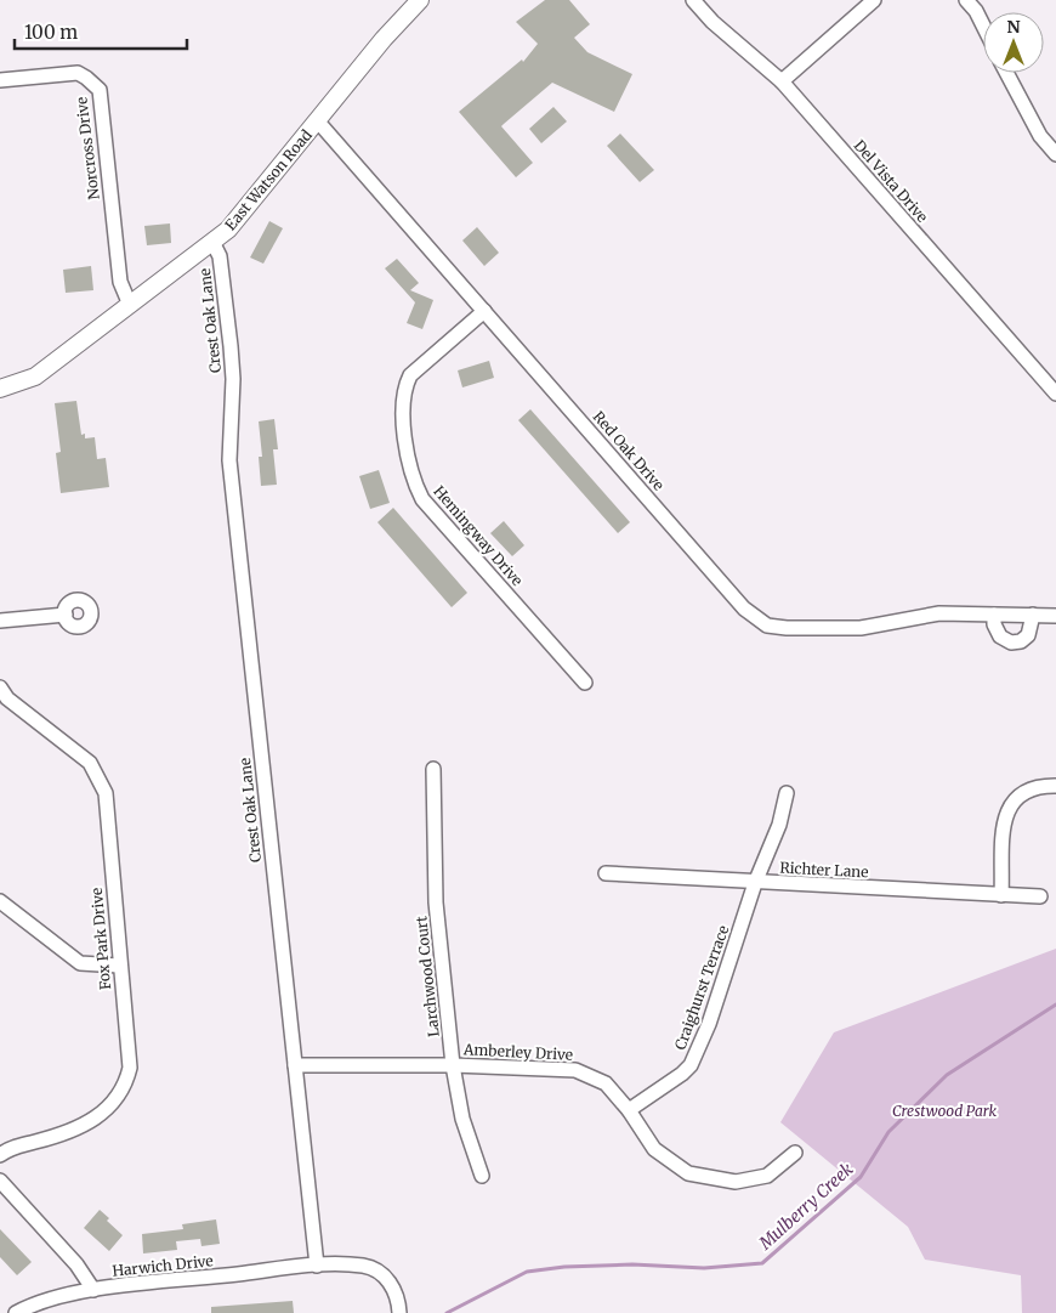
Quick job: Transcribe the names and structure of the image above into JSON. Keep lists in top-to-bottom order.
{
  "streets": {
    "street": [
      "Norcross Drive",
      "East Watson Road",
      "Del Vista Drive",
      "Crest Oak Lane",
      "Red Oak Drive",
      "Hemingway Drive",
      "Richter Lane",
      "Fox Park Drive",
      "Larchwood Court",
      "Craighurst Terrace",
      "Amberley Drive",
      "Harwich Drive"
    ]
  },
  "crossings": [
    ["Norcross Drive", "East Watson Road"],
    ["East Watson Road", "Crest Oak Lane"],
    ["East Watson Road", "Red Oak Drive"],
    ["Crest Oak Lane", "Amberley Drive"],
    ["Crest Oak Lane", "Harwich Drive"],
    ["Red Oak Drive", "Hemingway Drive"],
    ["Richter Lane", "Craighurst Terrace"],
    ["Larchwood Court", "Amberley Drive"],
    ["Craighurst Terrace", "Amberley Drive"]
  ],
  "water": ["Mulberry Creek"],
  "parks": ["Crestwood Park"],
  "scale_bar": "100 m",
  "north": "top"
}
